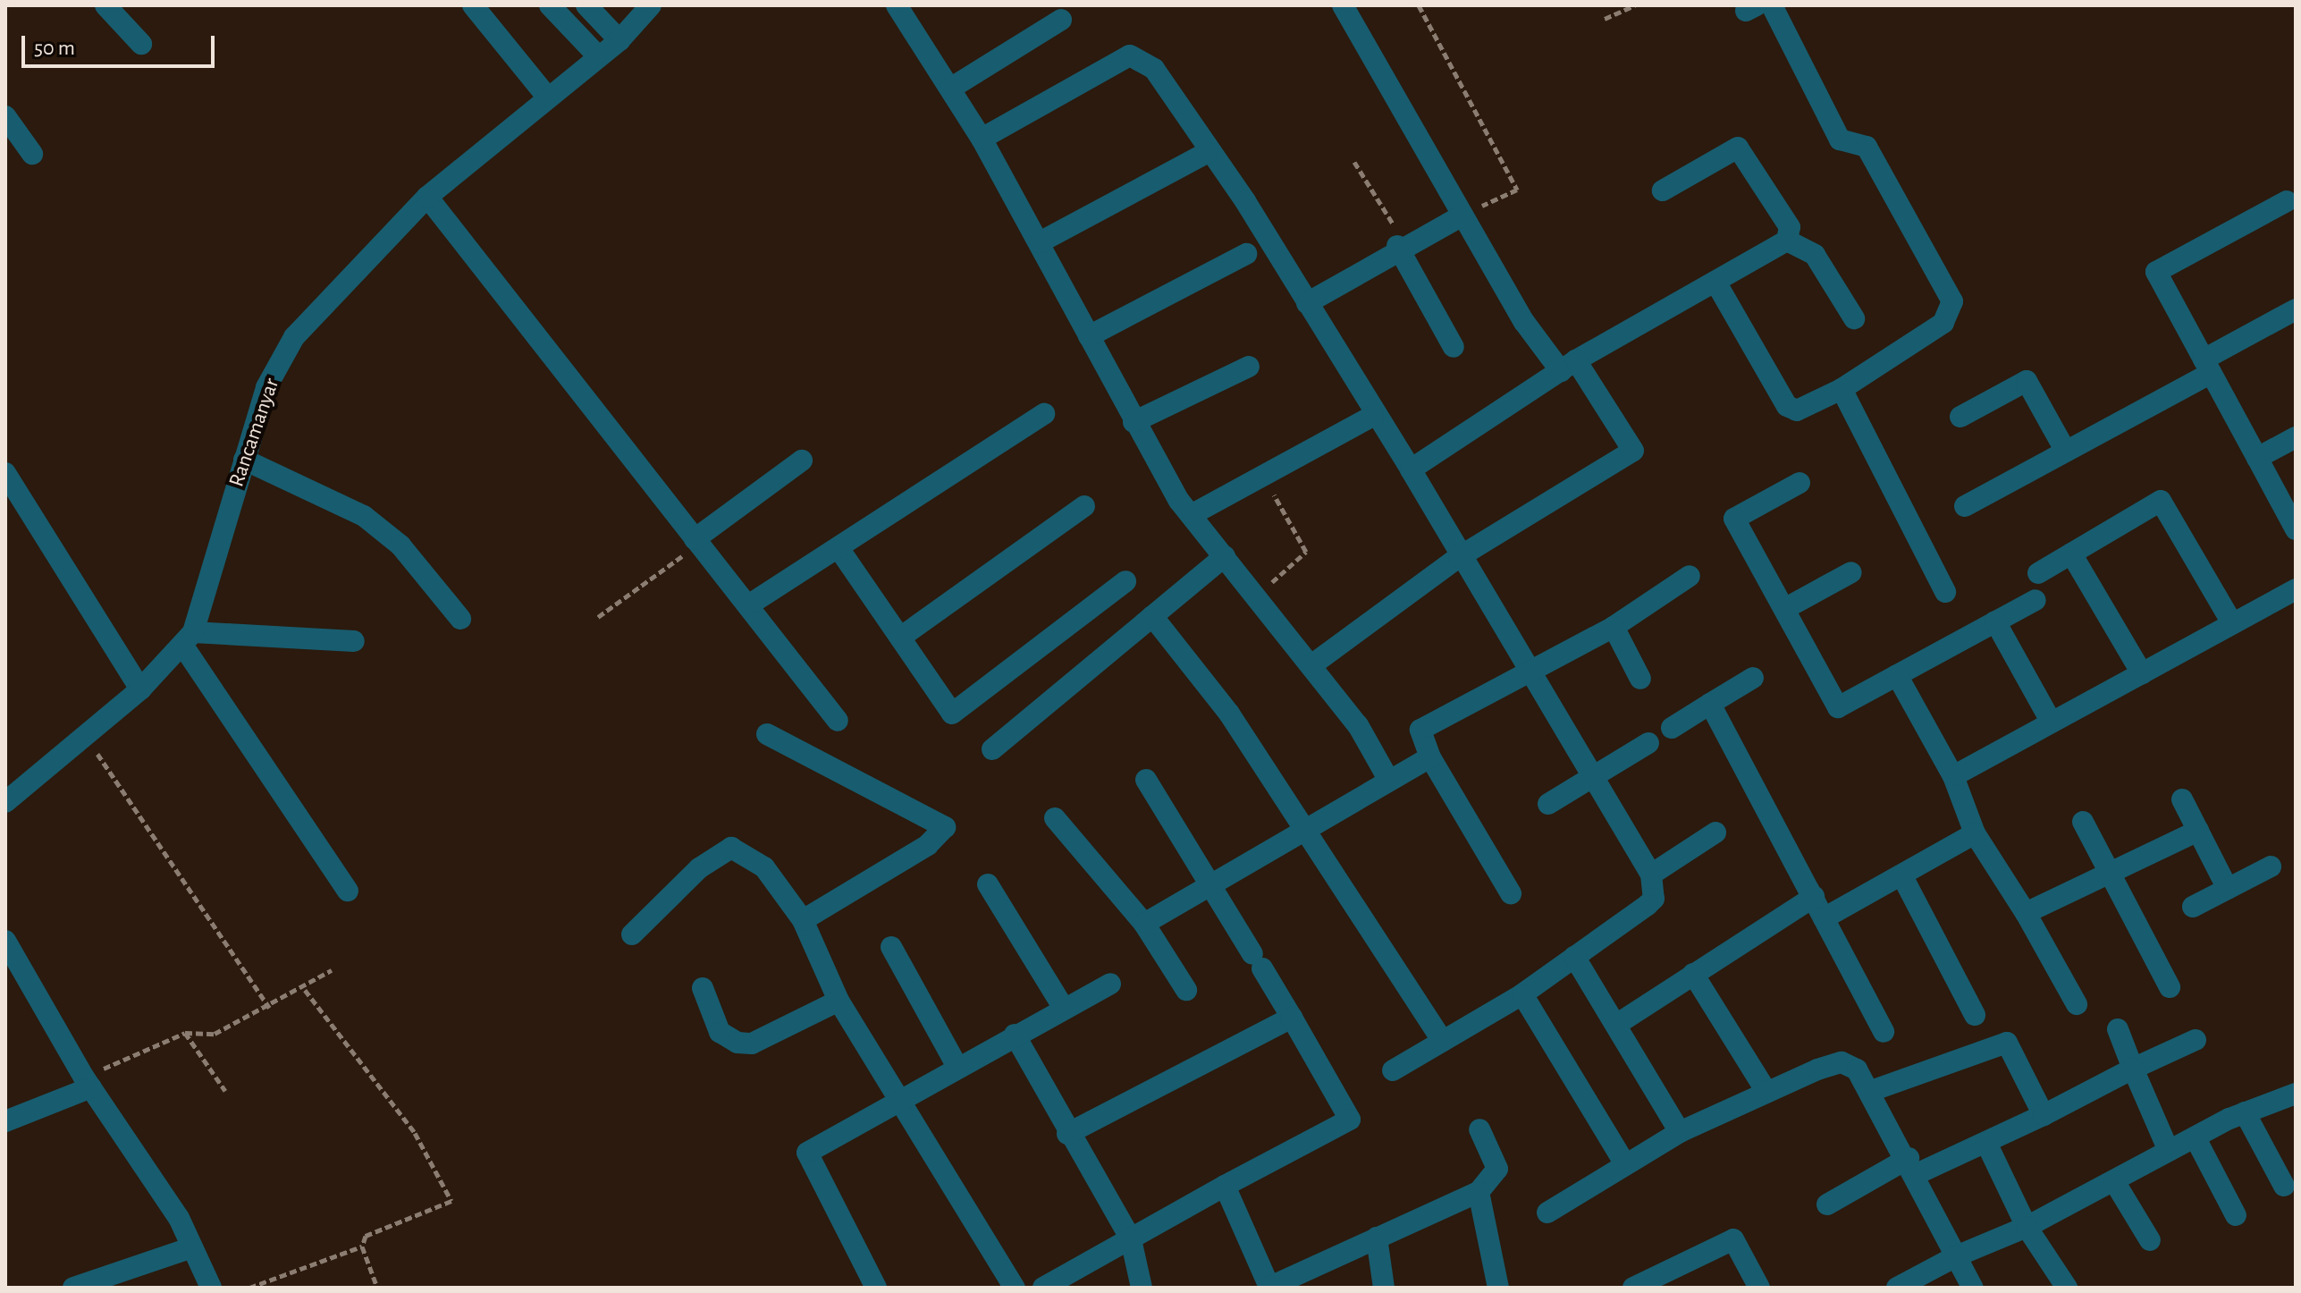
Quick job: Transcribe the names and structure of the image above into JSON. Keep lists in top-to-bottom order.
{
  "streets": {
    "street": ["Rancamanyar"]
  },
  "scale_bar": "50 m"
}
